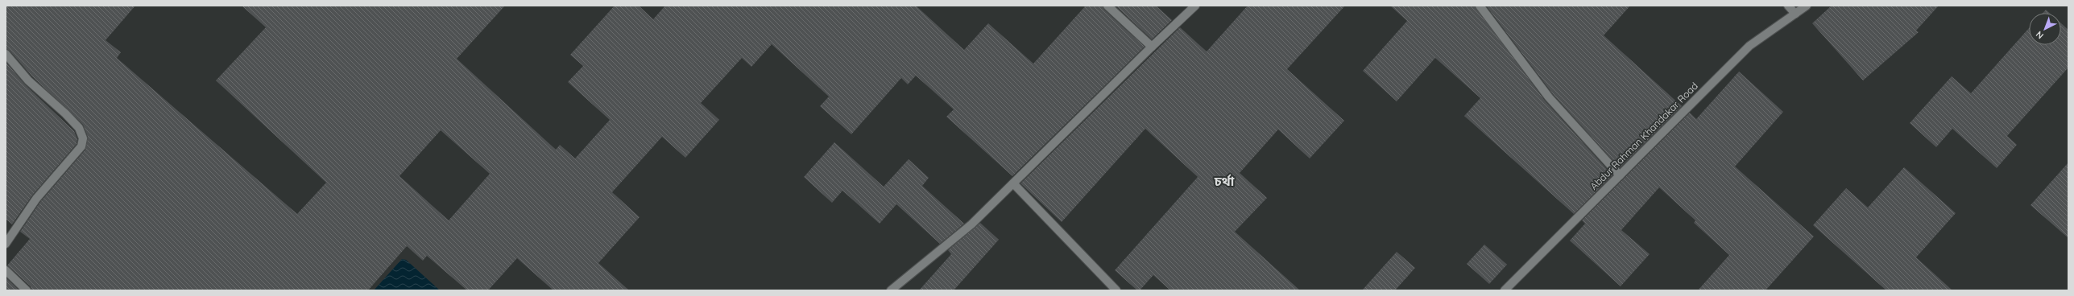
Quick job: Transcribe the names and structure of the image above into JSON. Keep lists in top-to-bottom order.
{
  "streets": {
    "street": ["Abdur Rahman Khandakar Road"]
  },
  "districts": ["চর্থা"],
  "north": "bottom left"
}
